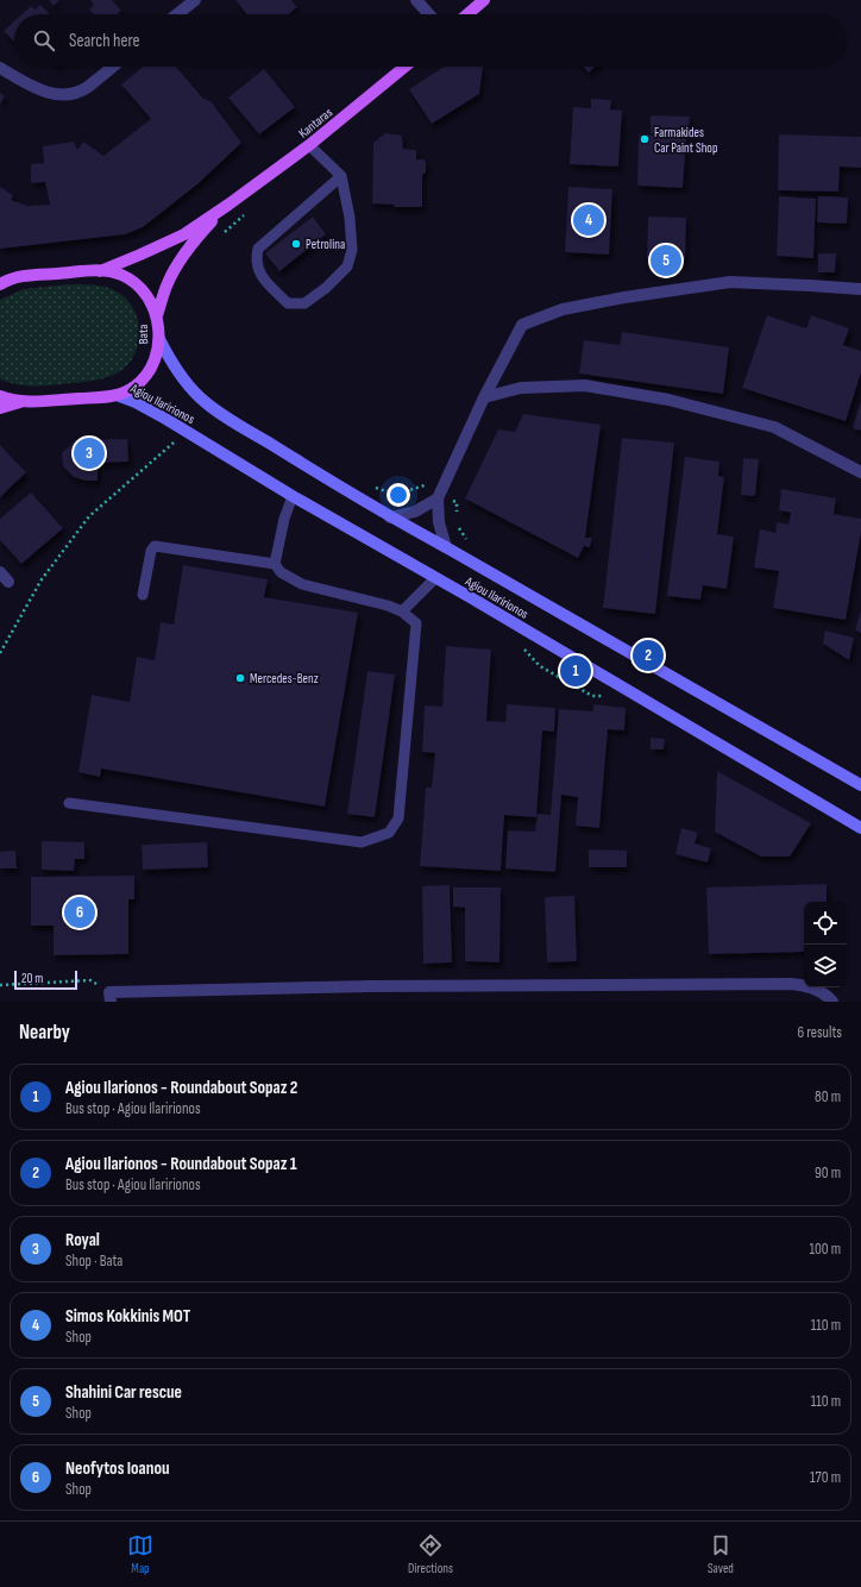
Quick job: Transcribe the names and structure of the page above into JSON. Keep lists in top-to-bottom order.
{
  "streets": {
    "main road": ["Kantaras", "Bata", "Agiou Ilaririonos"]
  },
  "crossings": [
    ["Kantaras", "Bata"],
    ["Bata", "Agiou Ilaririonos"]
  ],
  "places": ["Farmakides Car Paint Shop", "Petrolina", "Mercedes-Benz"],
  "scale_bar": "20 m",
  "page": {
    "search": "Search here",
    "pins": [
      "4",
      "5",
      "3",
      "2",
      "1",
      "6"
    ],
    "scale": "20 m",
    "heading": ["Nearby", "6 results"],
    "list": [
      {
        "mark": "1",
        "name": "Agiou Ilarionos - Roundabout Sopaz 2",
        "note": "Bus stop · Agiou Ilaririonos",
        "value": "80 m"
      },
      {
        "mark": "2",
        "name": "Agiou Ilarionos - Roundabout Sopaz 1",
        "note": "Bus stop · Agiou Ilaririonos",
        "value": "90 m"
      },
      {
        "mark": "3",
        "name": "Royal",
        "note": "Shop · Bata",
        "value": "100 m"
      },
      {
        "mark": "4",
        "name": "Simos Kokkinis MOT",
        "note": "Shop",
        "value": "110 m"
      },
      {
        "mark": "5",
        "name": "Shahini Car rescue",
        "note": "Shop",
        "value": "110 m"
      },
      {
        "mark": "6",
        "name": "Neofytos Ioanou",
        "note": "Shop",
        "value": "170 m"
      }
    ],
    "nav": ["Map", "Directions", "Saved"]
  }
}
